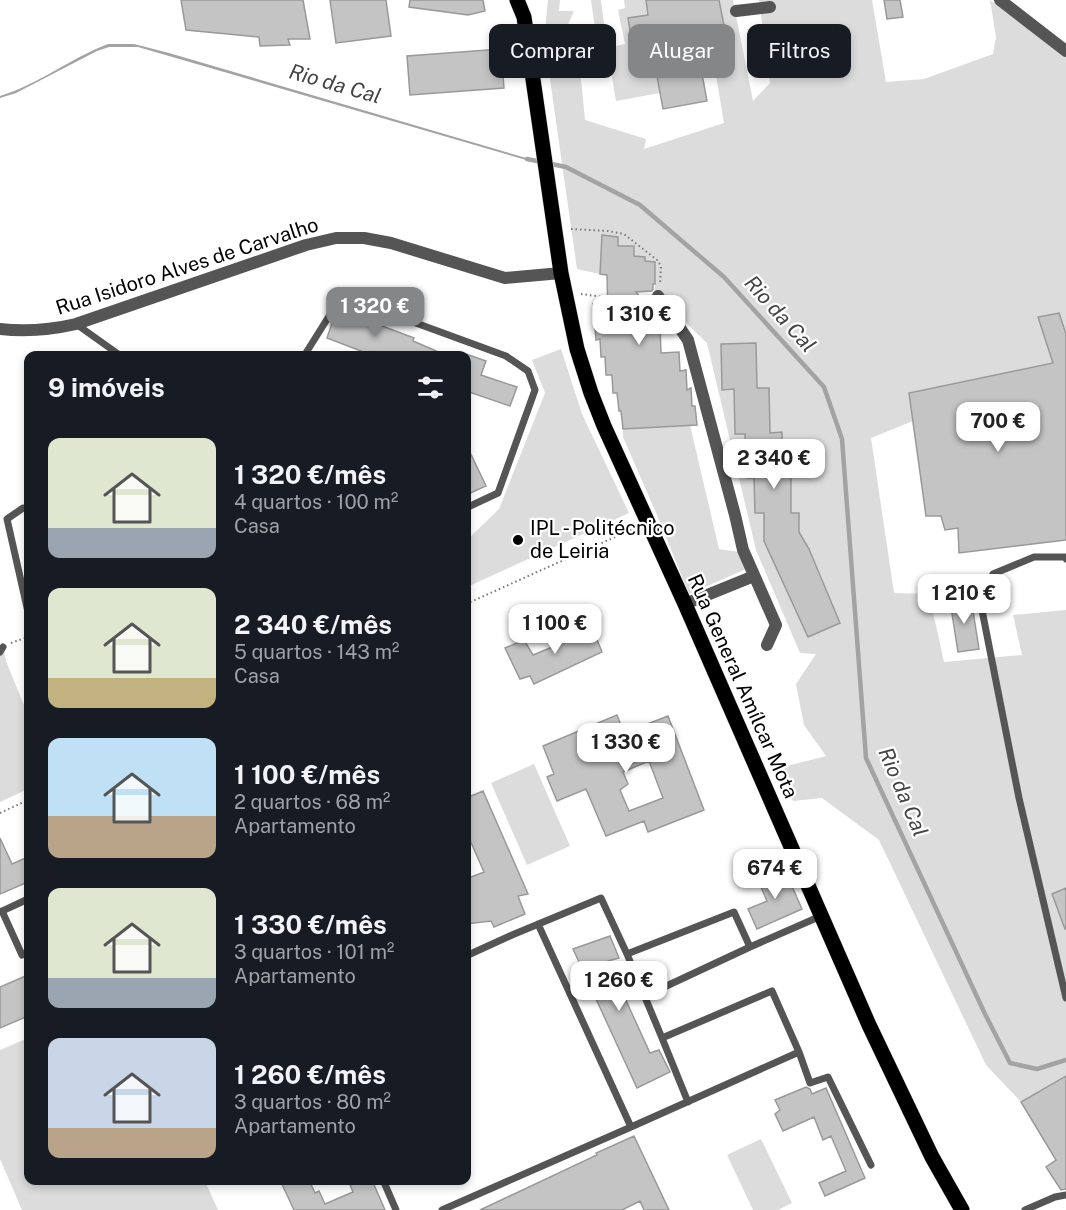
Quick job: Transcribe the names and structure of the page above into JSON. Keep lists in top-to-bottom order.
{
  "streets": {
    "main road": ["Rua General Amílcar Mota"],
    "street": ["Rua Isidoro Alves de Carvalho"]
  },
  "crossings": [
    ["Rua Isidoro Alves de Carvalho", "Rua General Amílcar Mota"]
  ],
  "water": ["Rio da Cal"],
  "places": ["IPL - Politécnico de Leiria"],
  "page": {
    "chip": ["Comprar", "Alugar", "Filtros"],
    "price": [
      "1 320 €",
      "1 310 €",
      "700 €",
      "2 340 €",
      "1 210 €",
      "1 100 €",
      "1 330 €",
      "674 €",
      "1 260 €"
    ],
    "heading": "9 imóveis",
    "list": [
      {
        "name": "1 320 €/mês",
        "note": "4 quartos · 100 m² · Casa"
      },
      {
        "name": "2 340 €/mês",
        "note": "5 quartos · 143 m² · Casa"
      },
      {
        "name": "1 100 €/mês",
        "note": "2 quartos · 68 m² · Apartamento"
      },
      {
        "name": "1 330 €/mês",
        "note": "3 quartos · 101 m² · Apartamento"
      },
      {
        "name": "1 260 €/mês",
        "note": "3 quartos · 80 m² · Apartamento"
      }
    ]
  }
}
